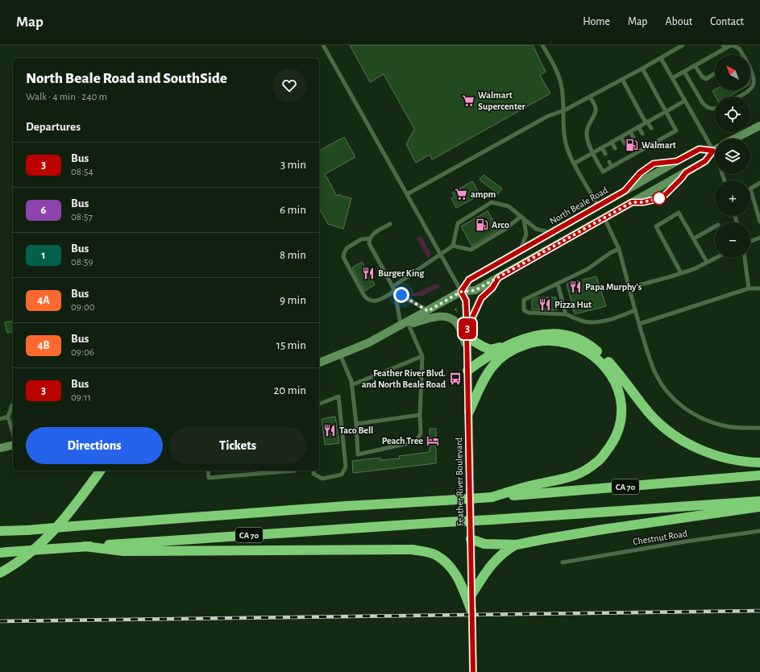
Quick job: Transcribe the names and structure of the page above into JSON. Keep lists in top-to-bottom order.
{
  "streets": {
    "highway": ["CA 70"],
    "main road": ["North Beale Road", "Feather River Boulevard"],
    "lane": ["Chestnut Road"]
  },
  "crossings": [
    ["North Beale Road", "Feather River Boulevard"]
  ],
  "places": {
    "supermarket": ["Walmart Supercenter", "ampm"],
    "fuel station": ["Walmart", "Arco"],
    "restaurant": [
      "Burger King",
      "Papa Murphy's",
      "Pizza Hut",
      "Taco Bell"
    ],
    "bus stop": ["Feather River Blvd. and North Beale Road"],
    "hotel": ["Peach Tree"]
  },
  "lines": ["bus line 3"],
  "north": "top left",
  "page": {
    "header": "Map",
    "nav": [
      "Home",
      "Map",
      "About",
      "Contact"
    ],
    "on_map": "3",
    "map_buttons": ["+", "−"],
    "heading": [
      ["North Beale Road and SouthSide", "Walk · 4 min · 240 m"],
      "Departures"
    ],
    "list": [
      {
        "mark": "3",
        "name": "Bus",
        "note": "08:54",
        "value": "3 min"
      },
      {
        "mark": "6",
        "name": "Bus",
        "note": "08:57",
        "value": "6 min"
      },
      {
        "mark": "1",
        "name": "Bus",
        "note": "08:59",
        "value": "8 min"
      },
      {
        "mark": "4A",
        "name": "Bus",
        "note": "09:00",
        "value": "9 min"
      },
      {
        "mark": "4B",
        "name": "Bus",
        "note": "09:06",
        "value": "15 min"
      },
      {
        "mark": "3",
        "name": "Bus",
        "note": "09:11",
        "value": "20 min"
      }
    ],
    "buttons": ["Directions", "Tickets"]
  }
}
